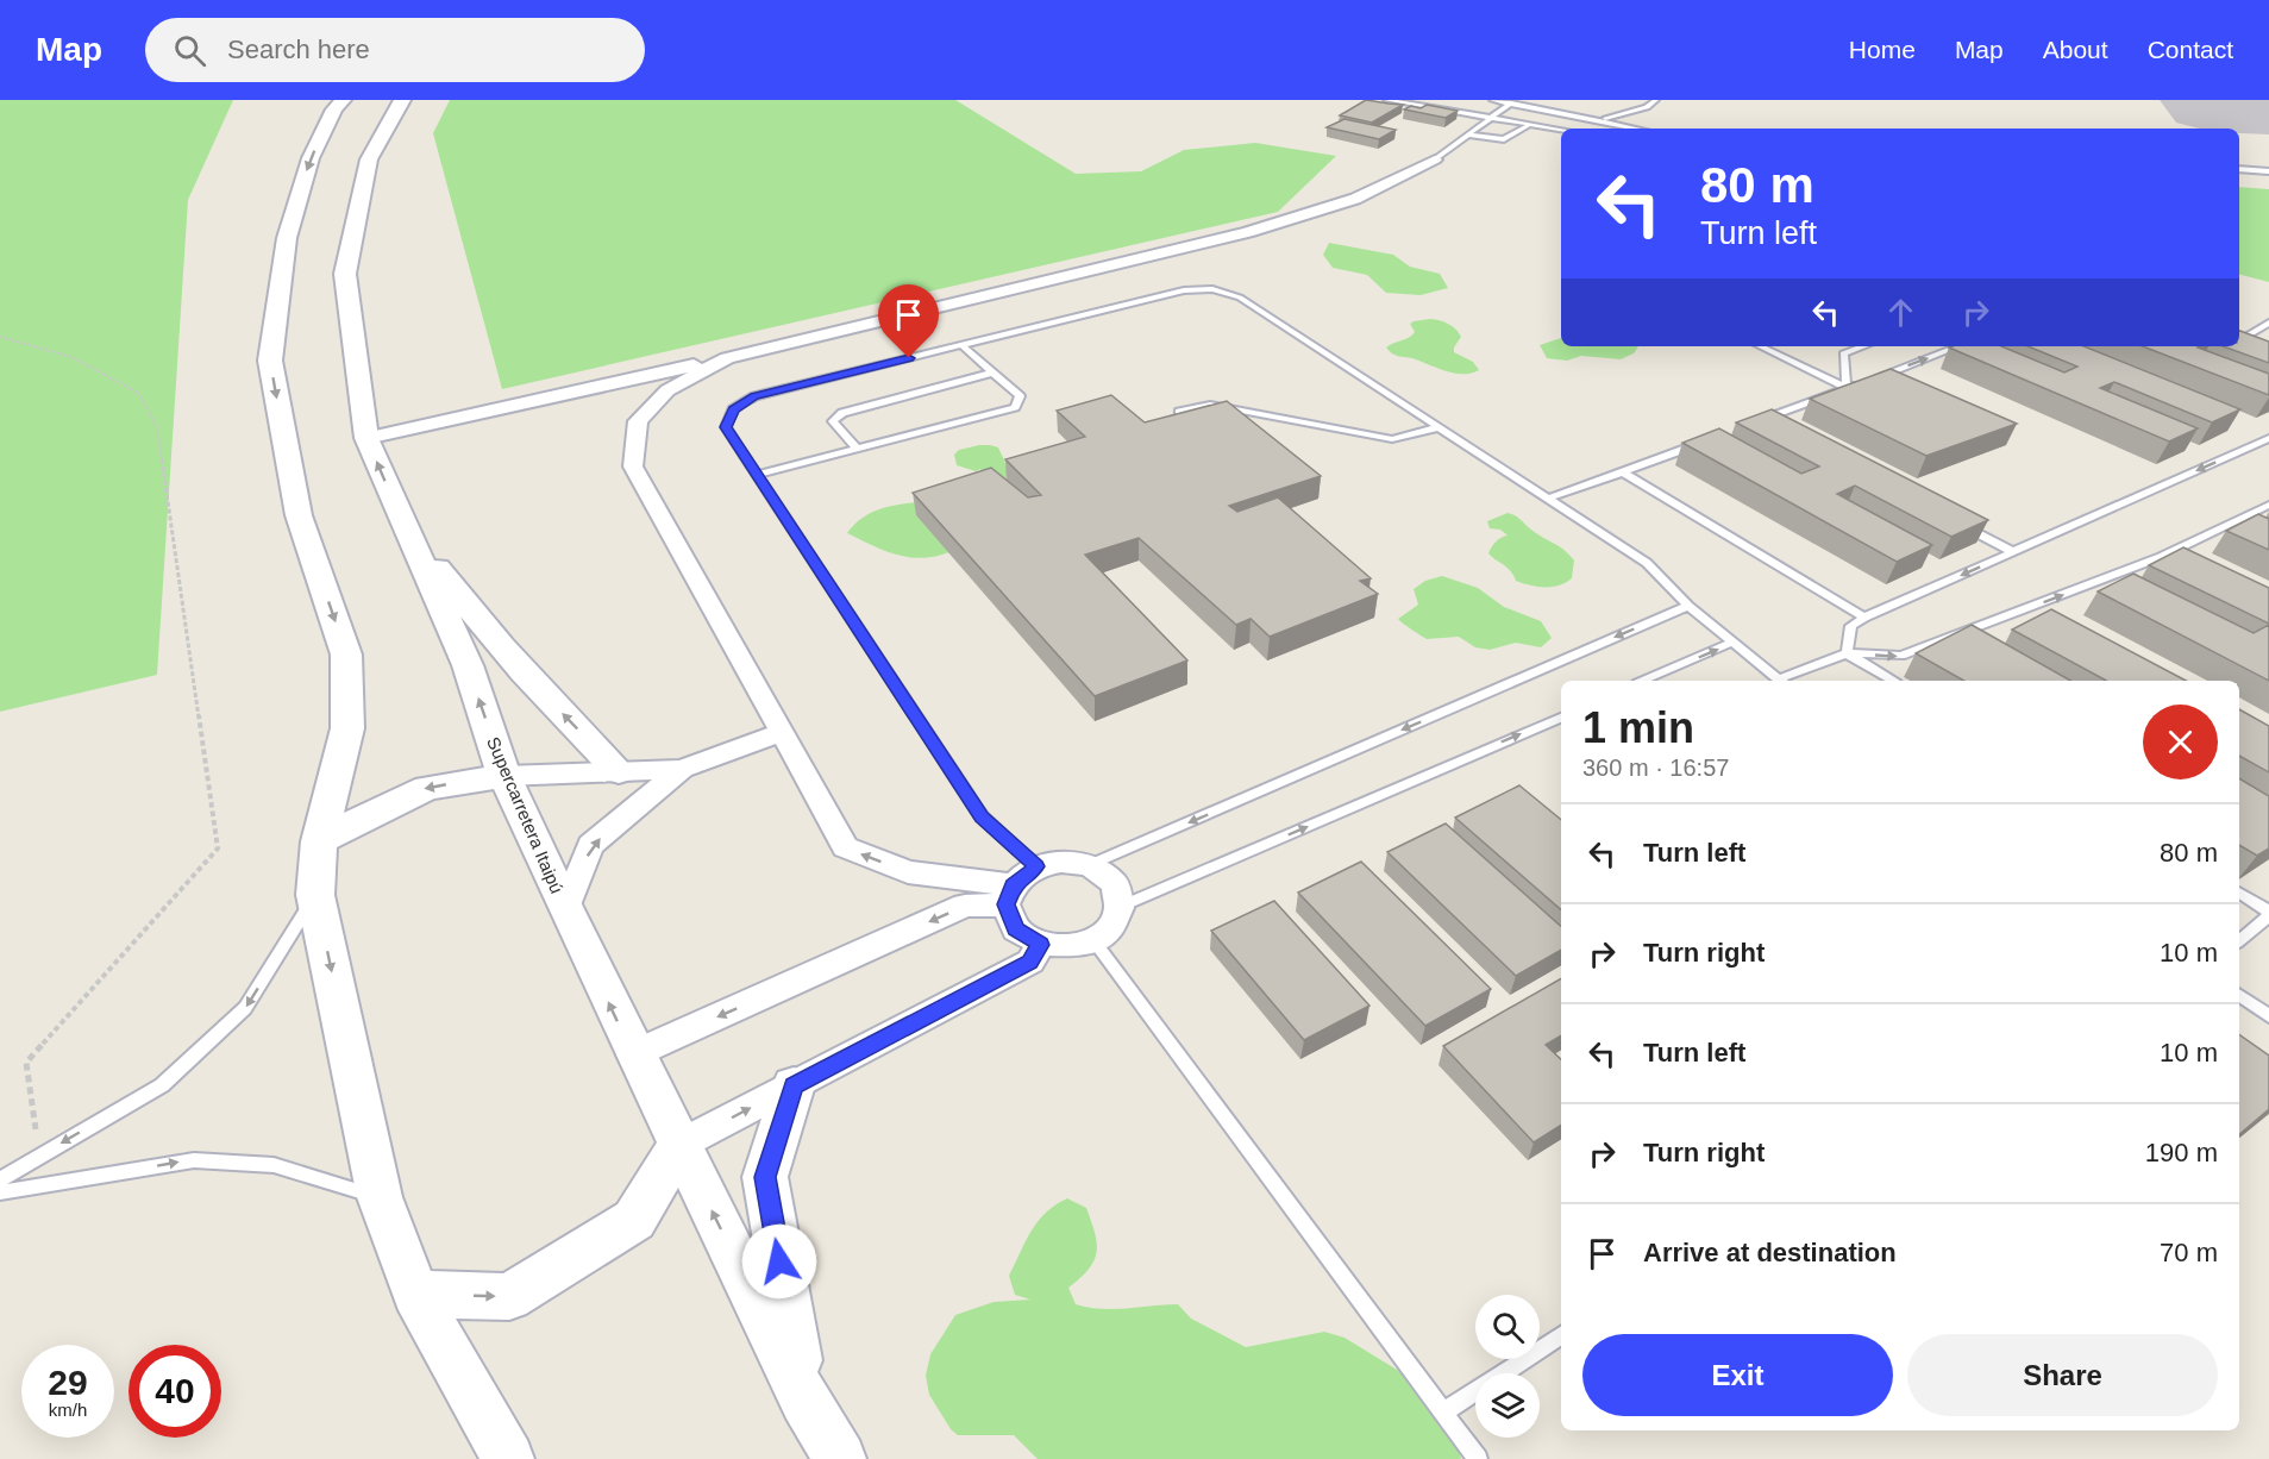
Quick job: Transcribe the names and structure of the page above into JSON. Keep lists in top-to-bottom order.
{
  "streets": {
    "street": ["Supercarretera Itaipú"]
  },
  "page": {
    "header": "Map",
    "search": "Search here",
    "nav": [
      "Home",
      "Map",
      "About",
      "Contact"
    ],
    "turn": ["80 m", "Turn left"],
    "heading": ["1 min", "360 m · 16:57"],
    "list": [
      {
        "name": "Turn left",
        "value": "80 m"
      },
      {
        "name": "Turn right",
        "value": "10 m"
      },
      {
        "name": "Turn left",
        "value": "10 m"
      },
      {
        "name": "Turn right",
        "value": "190 m"
      },
      {
        "name": "Arrive at destination",
        "value": "70 m"
      }
    ],
    "buttons": ["Exit", "Share"],
    "speed": "29 km/h",
    "limit": "40"
  }
}
